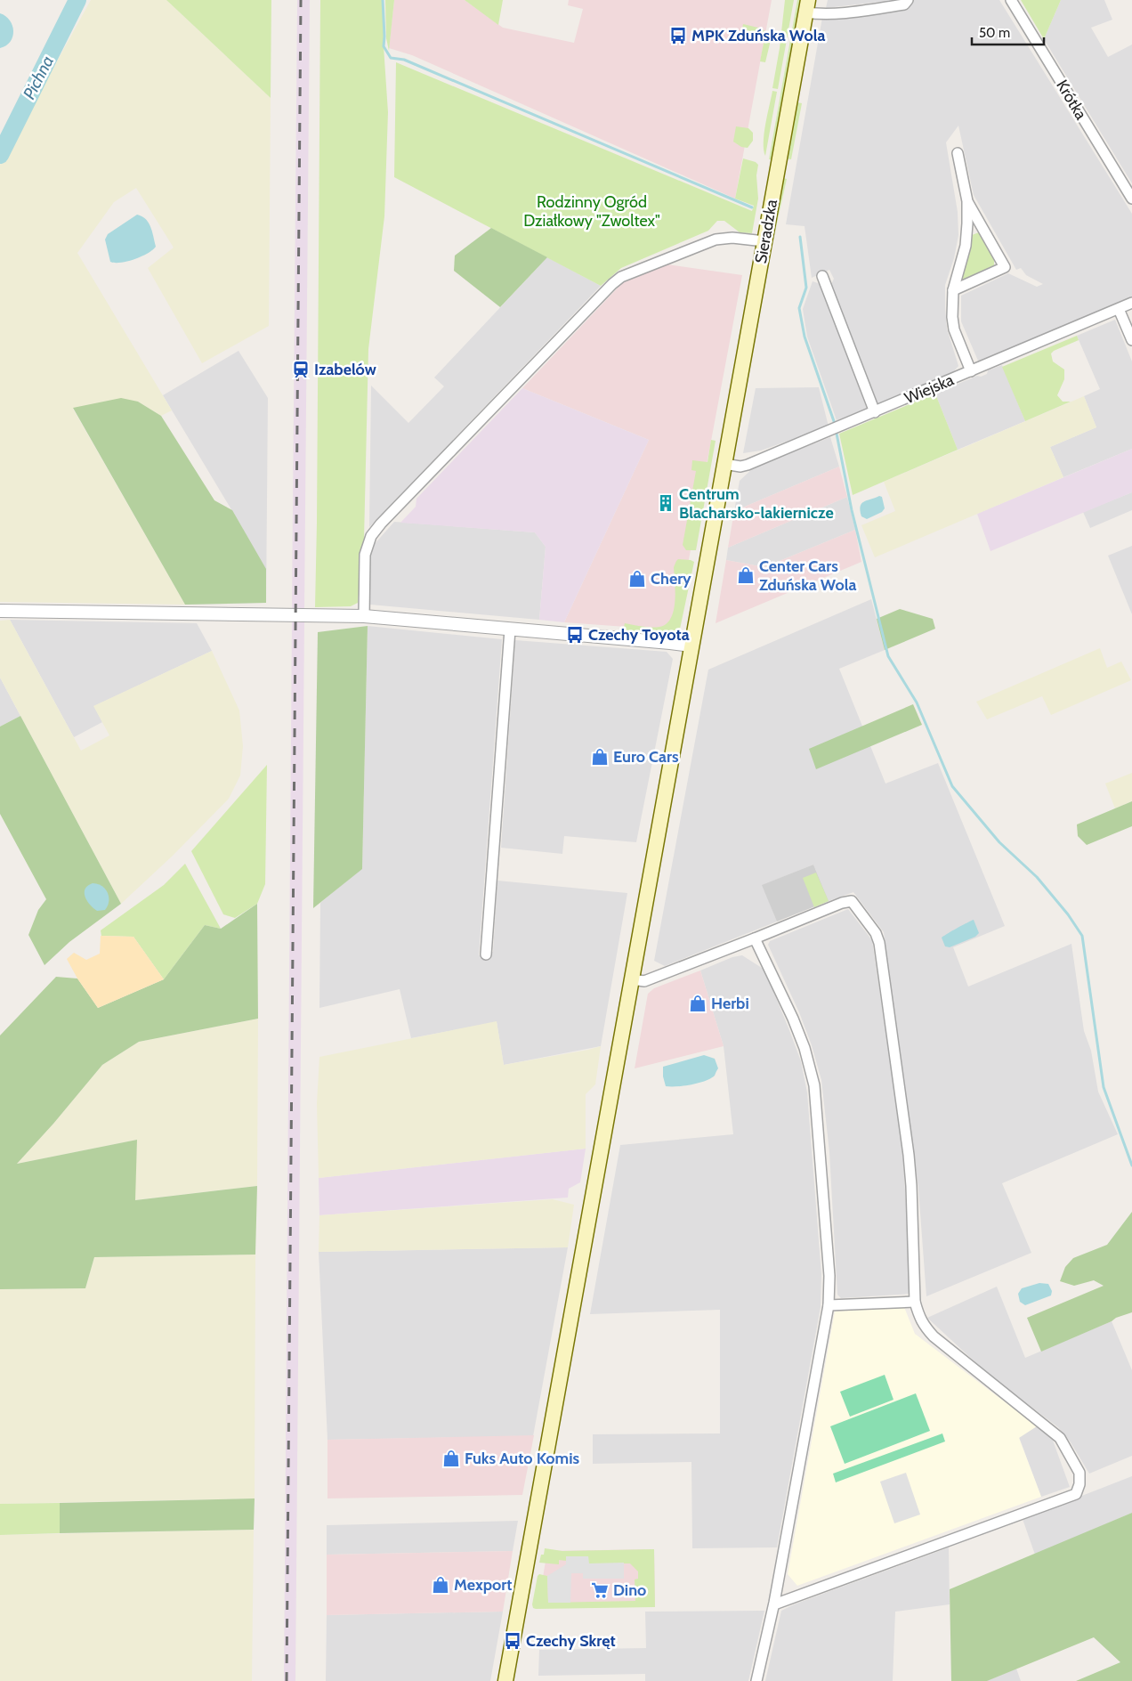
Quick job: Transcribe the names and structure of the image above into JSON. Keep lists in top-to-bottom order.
{
  "streets": {
    "main road": ["Sieradzka"],
    "street": ["Krótka", "Wiejska"]
  },
  "crossings": [
    ["Sieradzka", "Wiejska"]
  ],
  "water": ["Pichna"],
  "parks": ["Rodzinny Ogród Działkowy \"Zwoltex\""],
  "places": {
    "bus stop": ["MPK Zduńska Wola", "Czechy Toyota", "Czechy Skręt"],
    "station": ["Izabelów"],
    "building": ["Centrum Blacharsko-lakiernicze"],
    "shop": [
      "Center Cars Zduńska Wola",
      "Chery",
      "Euro Cars",
      "Herbi",
      "Fuks Auto Komis",
      "Mexport"
    ],
    "supermarket": ["Dino"]
  },
  "scale_bar": "50 m"
}
